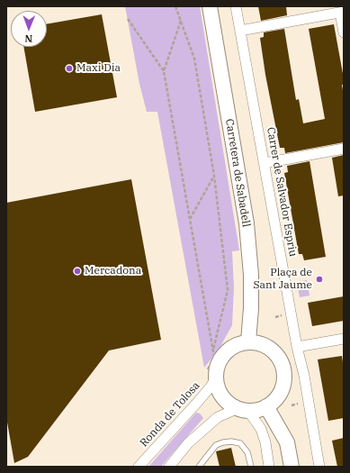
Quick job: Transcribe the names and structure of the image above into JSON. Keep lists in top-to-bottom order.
{
  "streets": {
    "street": ["Carretera de Sabadell", "Carrer de Salvador Espriu", "Ronda de Tolosa"]
  },
  "crossings": [
    ["Carretera de Sabadell", "Ronda de Tolosa"]
  ],
  "places": ["Maxi Dia", "Mercadona", "Plaça de Sant Jaume"],
  "north": "bottom"
}
